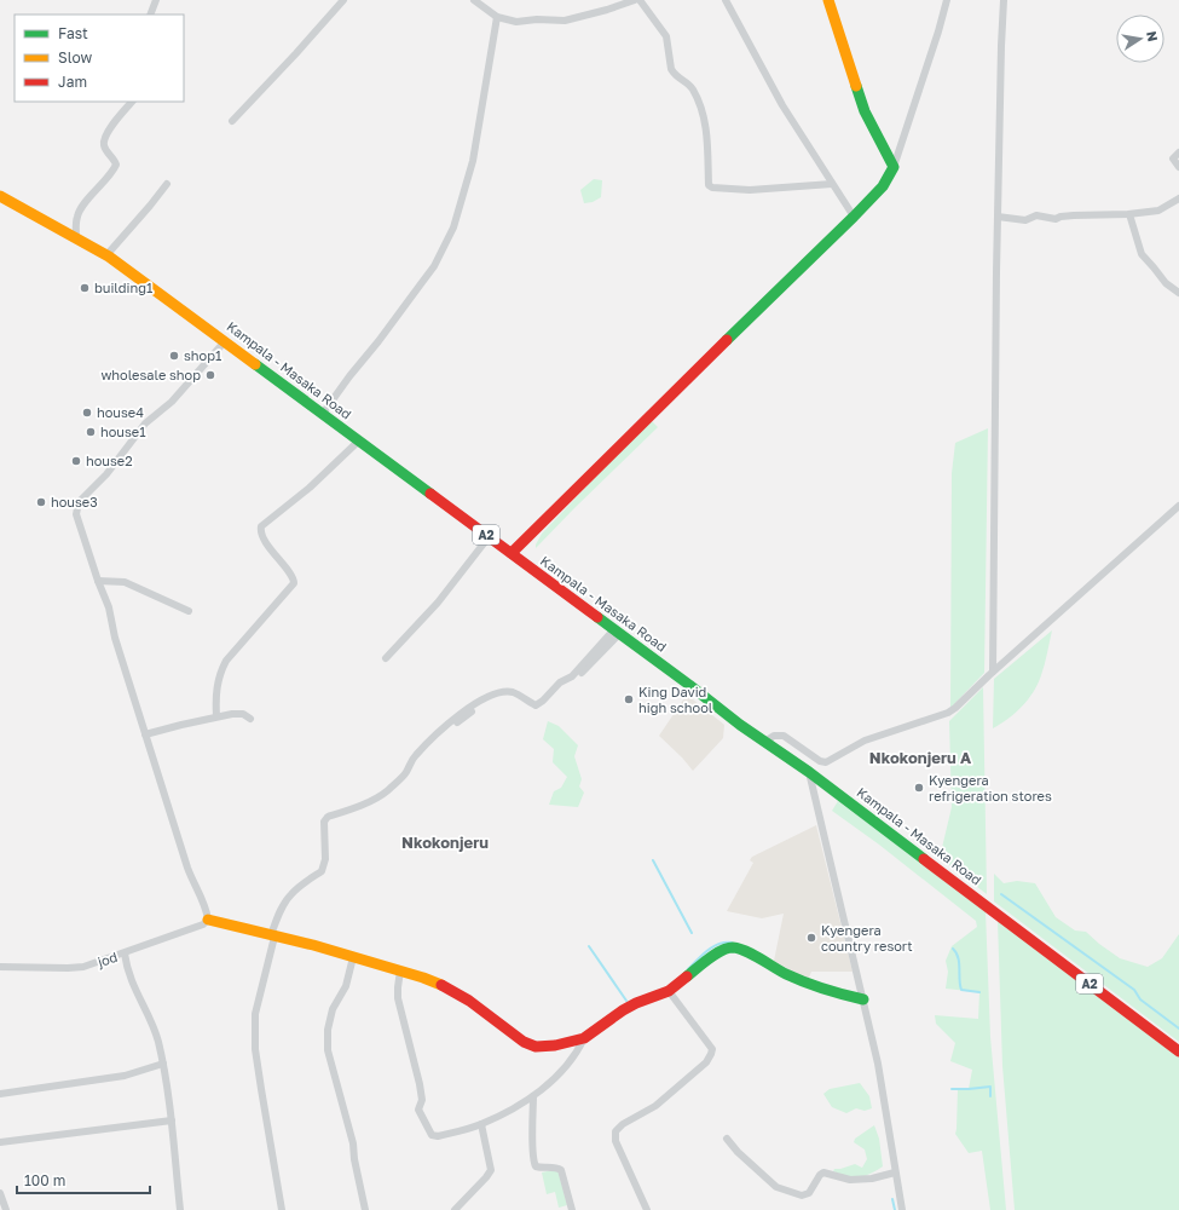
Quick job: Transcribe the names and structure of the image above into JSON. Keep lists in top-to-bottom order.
{
  "streets": {
    "main road": ["Kampala - Masaka Road", "A2"],
    "street": ["jod"]
  },
  "districts": ["Nkokonjeru A", "Nkokonjeru"],
  "places": [
    "building1",
    "shop1",
    "wholesale shop",
    "house4",
    "house1",
    "house2",
    "house3",
    "King David high school",
    "Kyengera refrigeration stores",
    "Kyengera country resort"
  ],
  "legend": ["Fast", "Slow", "Jam"],
  "scale_bar": "100 m",
  "north": "right"
}
